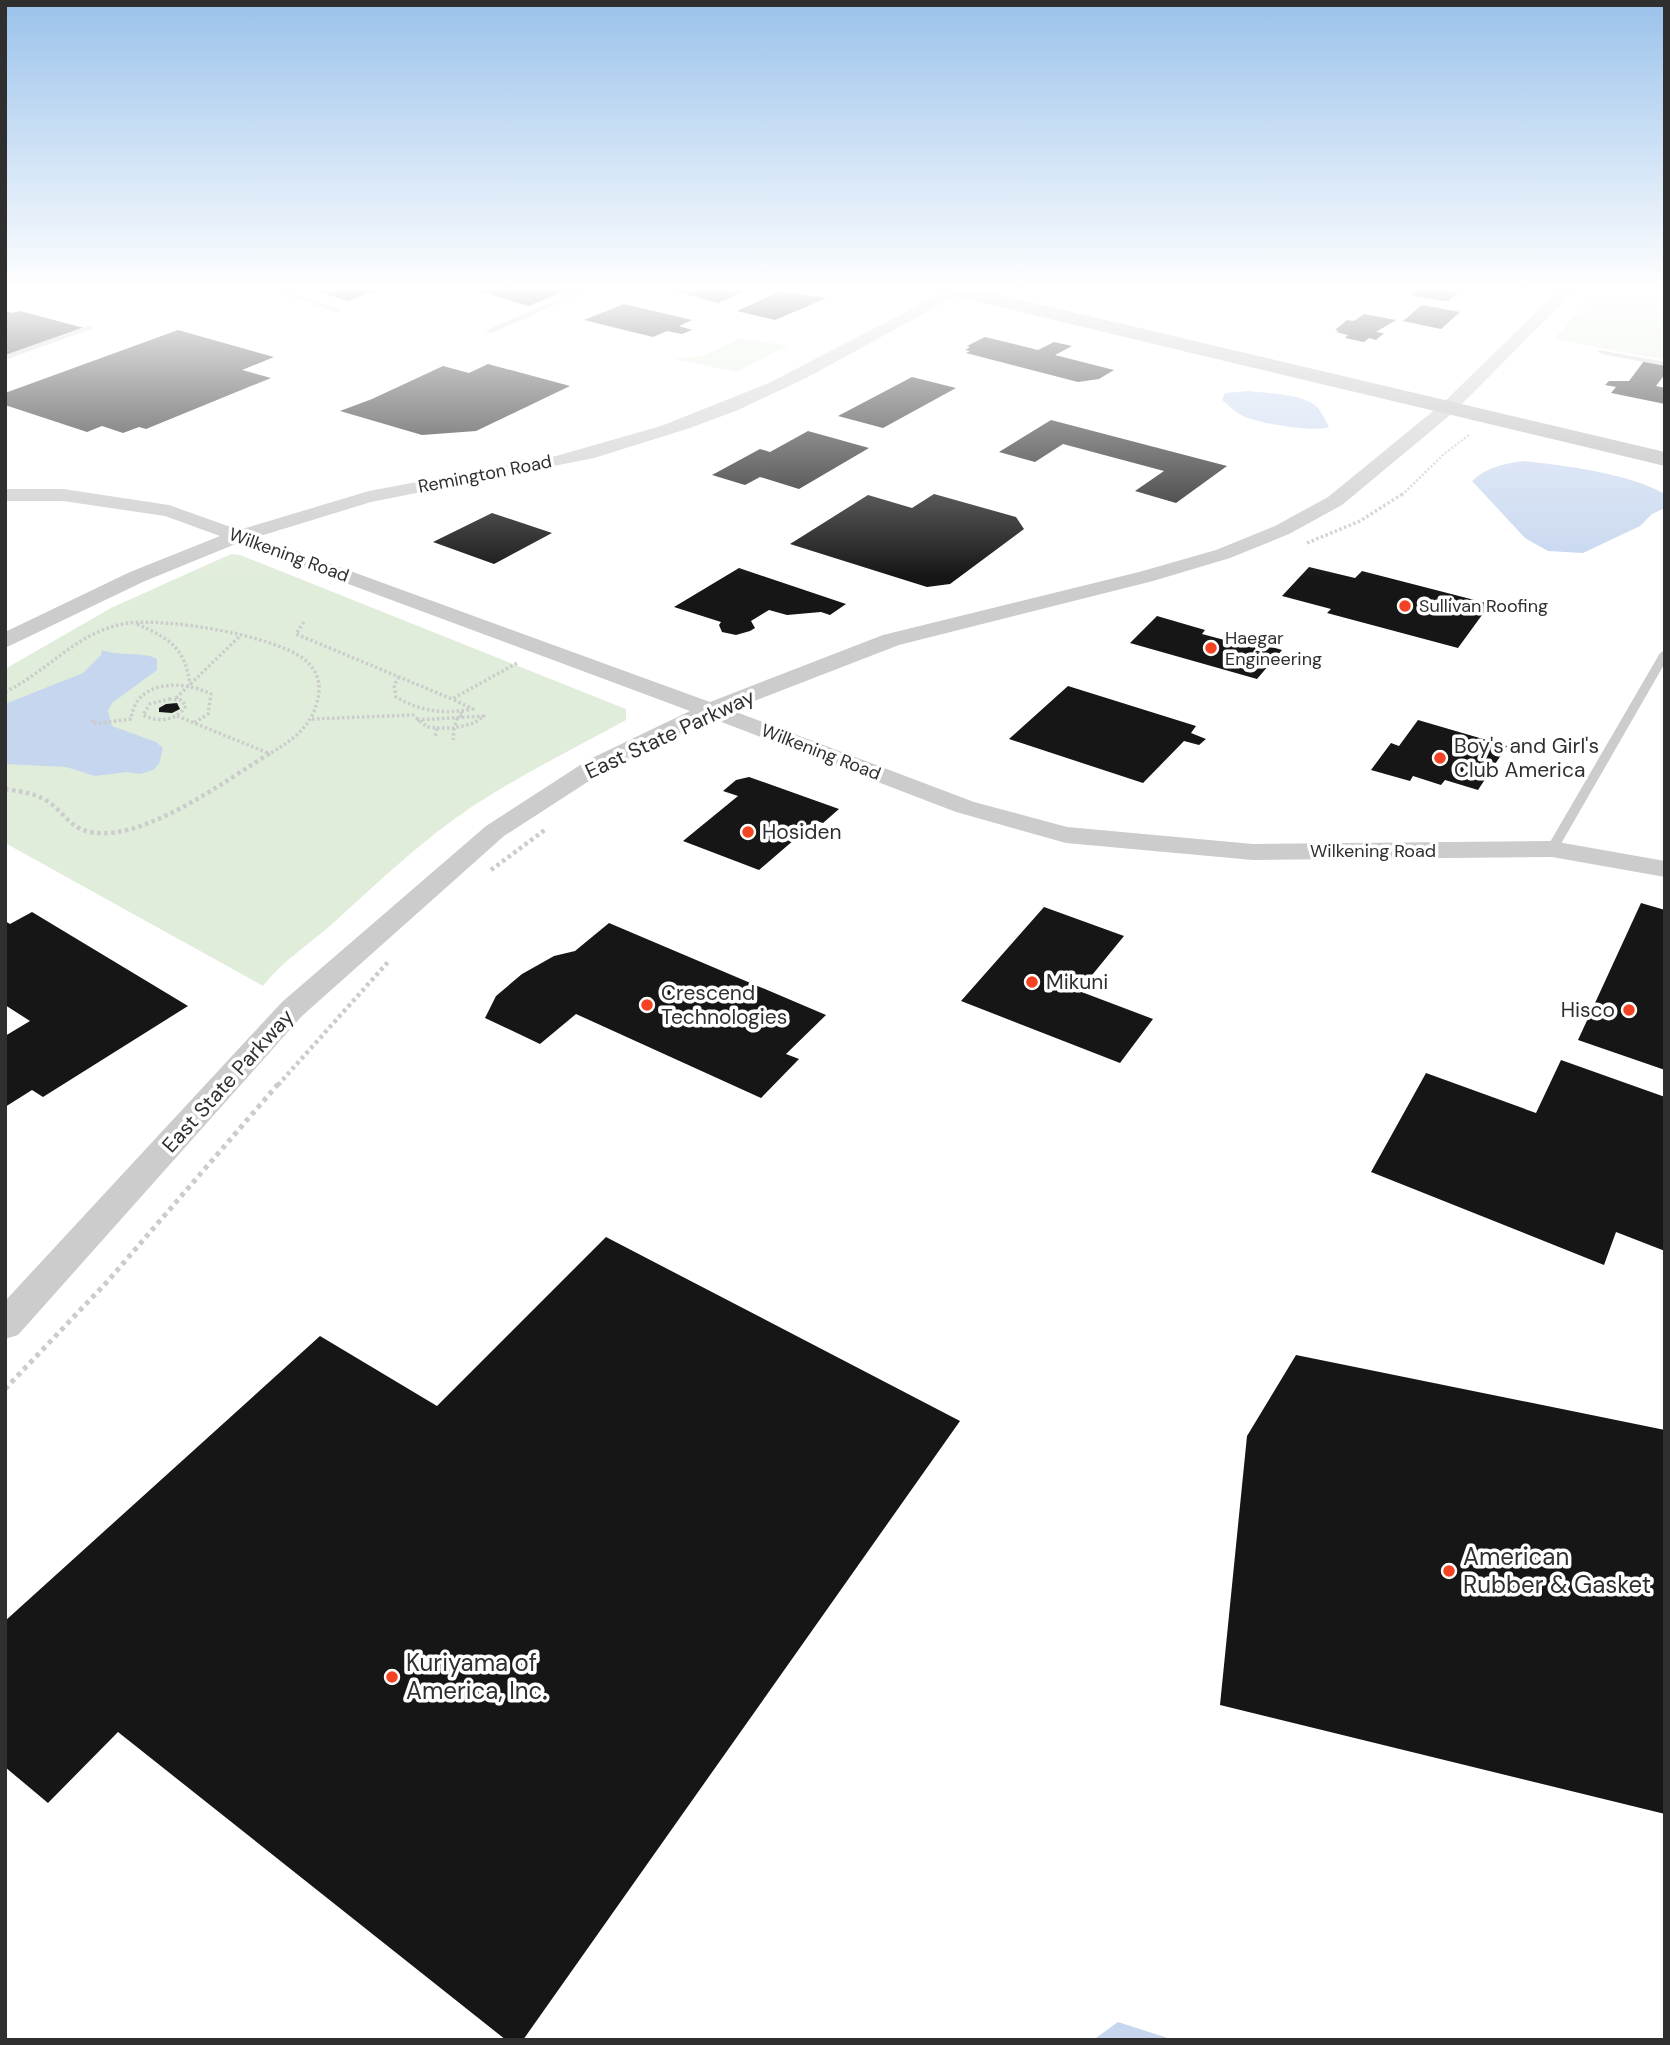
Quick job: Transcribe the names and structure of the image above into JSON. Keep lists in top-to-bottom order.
{
  "streets": {
    "street": ["Remington Road", "Wilkening Road", "East State Parkway"]
  },
  "crossings": [
    ["Remington Road", "Wilkening Road"],
    ["Wilkening Road", "East State Parkway"]
  ],
  "places": [
    "Sullivan Roofing",
    "Haegar Engineering",
    "Boy's and Girl's Club America",
    "Hosiden",
    "Mikuni",
    "Crescend Technologies",
    "Hisco",
    "American Rubber & Gasket",
    "Kuriyama of America, Inc."
  ]
}
